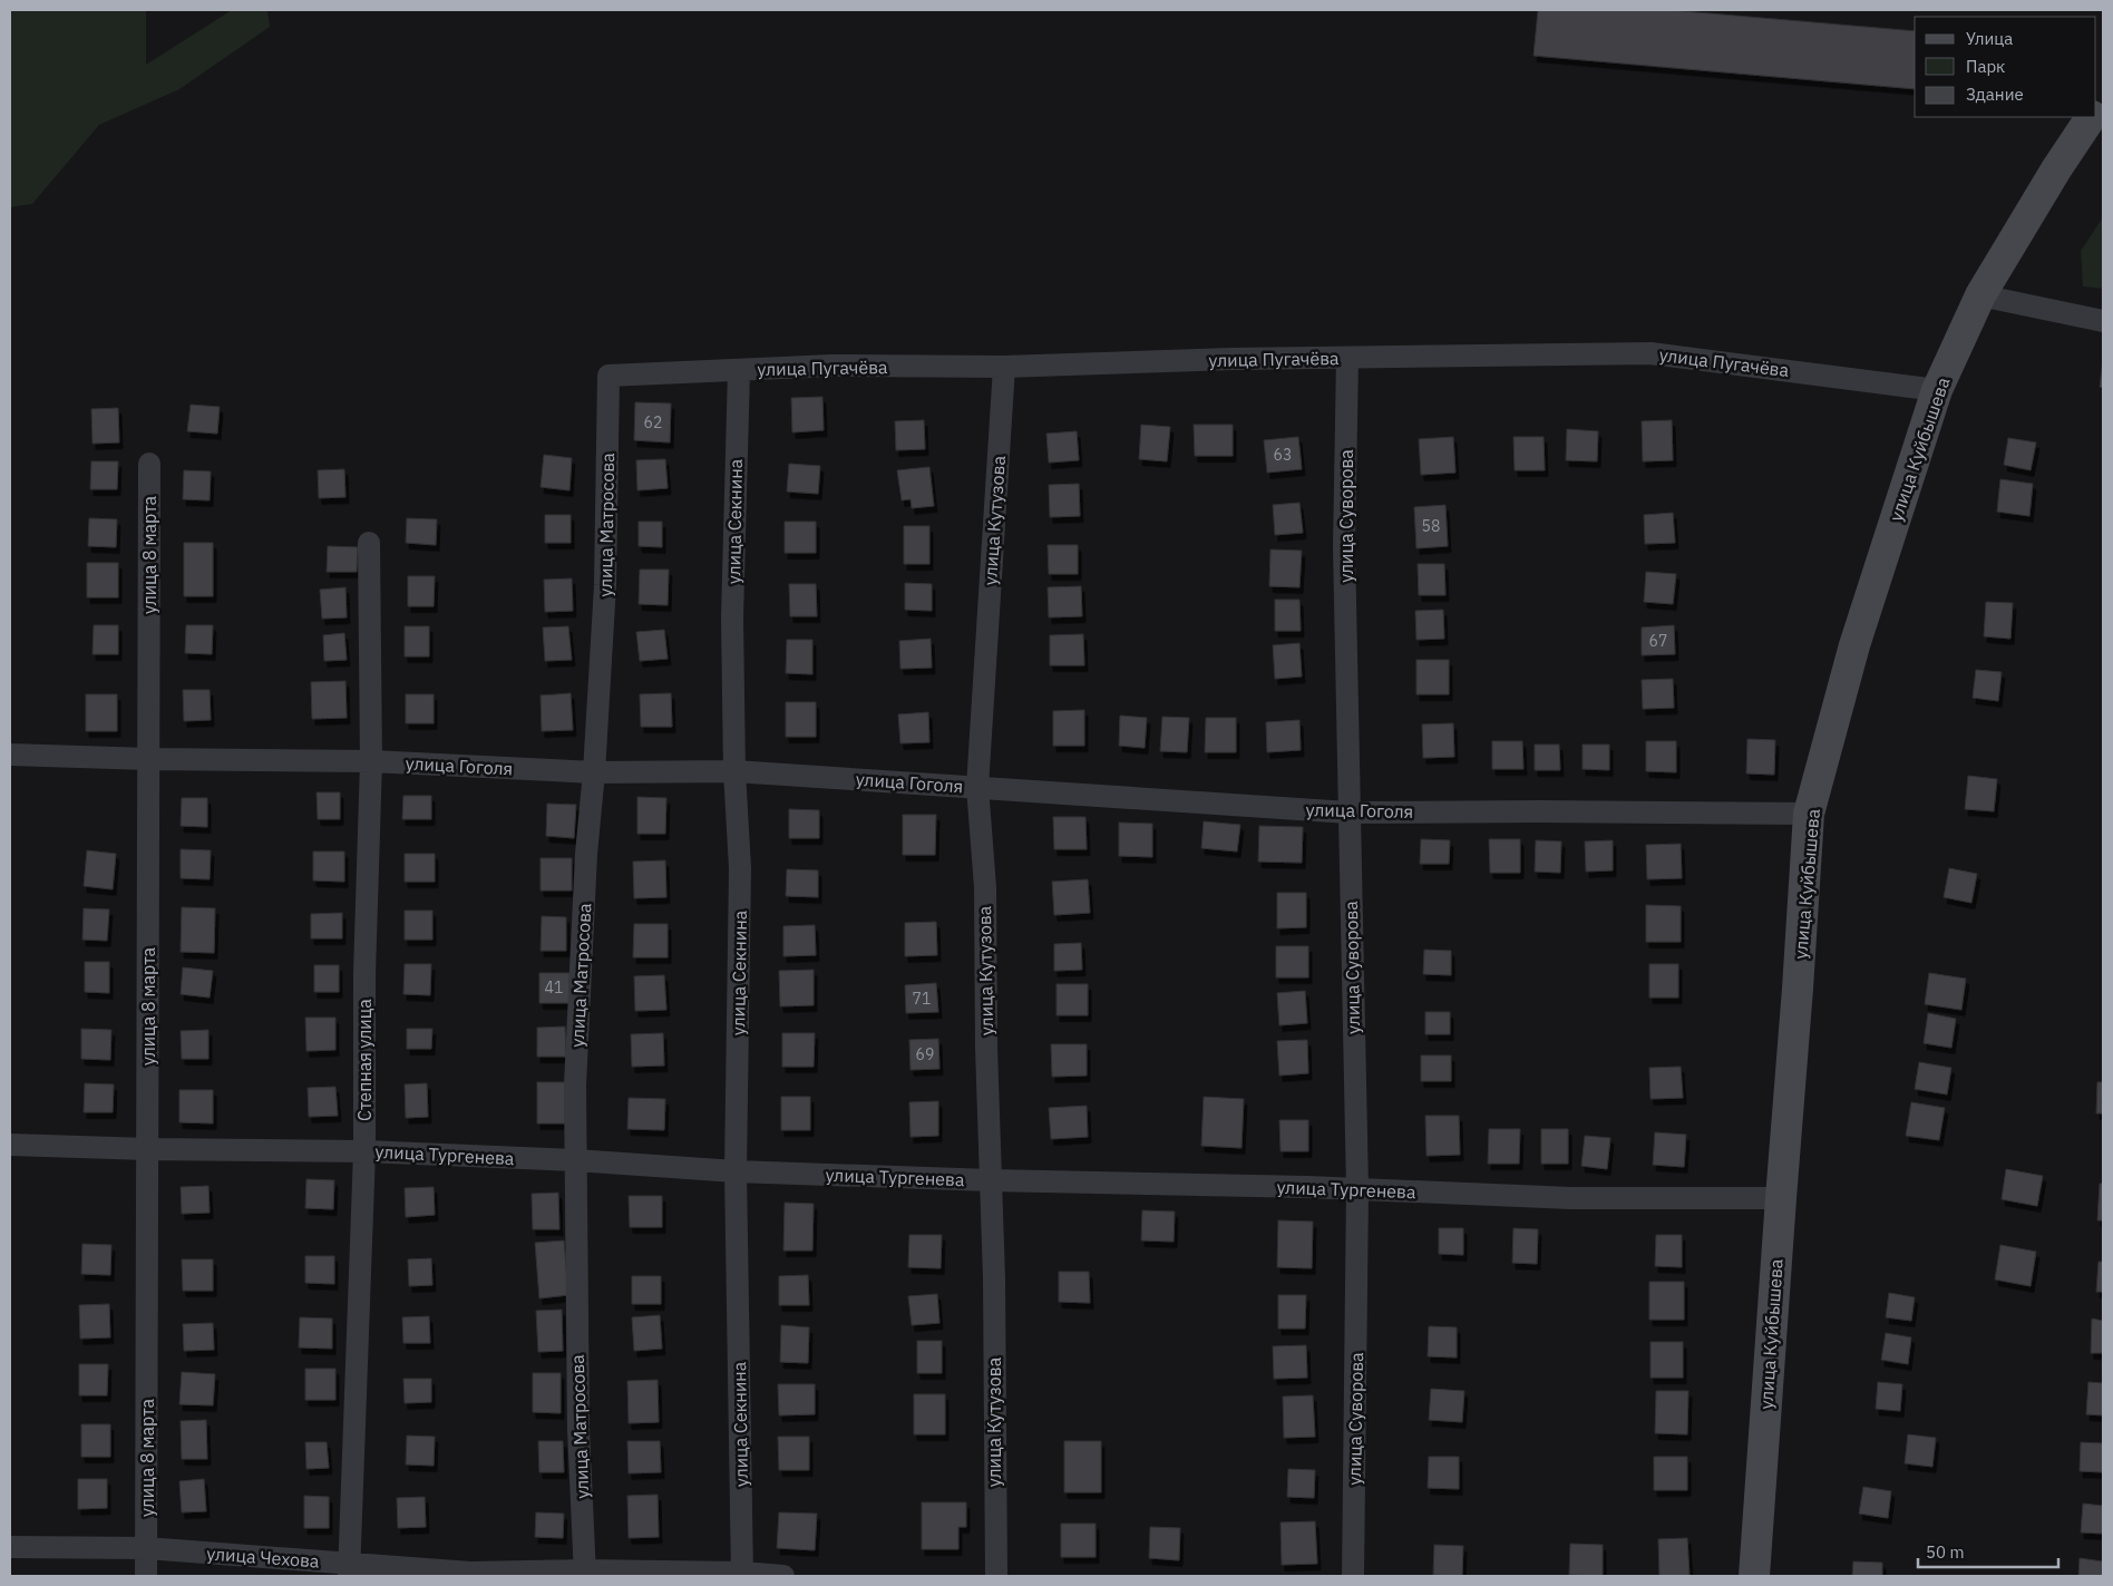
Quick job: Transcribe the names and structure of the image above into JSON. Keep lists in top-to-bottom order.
{
  "streets": {
    "main road": ["улица Куйбышева"],
    "street": [
      "улица Пугачёва",
      "улица Суворова",
      "улица Кутузова",
      "улица Секнина",
      "улица Матросова",
      "улица 8 марта",
      "улица Гоголя",
      "Степная улица",
      "улица Тургенева",
      "улица Чехова"
    ]
  },
  "crossings": [
    ["улица Пугачёва", "улица Куйбышева"],
    ["улица Пугачёва", "улица Суворова"],
    ["улица Пугачёва", "улица Кутузова"],
    ["улица Пугачёва", "улица Секнина"],
    ["улица Пугачёва", "улица Матросова"],
    ["улица Куйбышева", "улица Гоголя"],
    ["улица Куйбышева", "улица Тургенева"],
    ["улица Суворова", "улица Гоголя"],
    ["улица Суворова", "улица Тургенева"],
    ["улица Кутузова", "улица Гоголя"],
    ["улица Кутузова", "улица Тургенева"],
    ["улица Секнина", "улица Гоголя"],
    ["улица Секнина", "улица Тургенева"],
    ["улица Секнина", "улица Чехова"],
    ["улица Матросова", "улица Гоголя"],
    ["улица Матросова", "улица Тургенева"],
    ["улица Матросова", "улица Чехова"],
    ["улица 8 марта", "улица Гоголя"],
    ["улица 8 марта", "улица Тургенева"],
    ["улица 8 марта", "улица Чехова"],
    ["улица Гоголя", "Степная улица"],
    ["Степная улица", "улица Тургенева"],
    ["Степная улица", "улица Чехова"]
  ],
  "house_numbers": [
    "62",
    "63",
    "58",
    "67",
    "41",
    "71",
    "69"
  ],
  "legend": ["Улица", "Парк", "Здание"],
  "scale_bar": "50 m"
}
